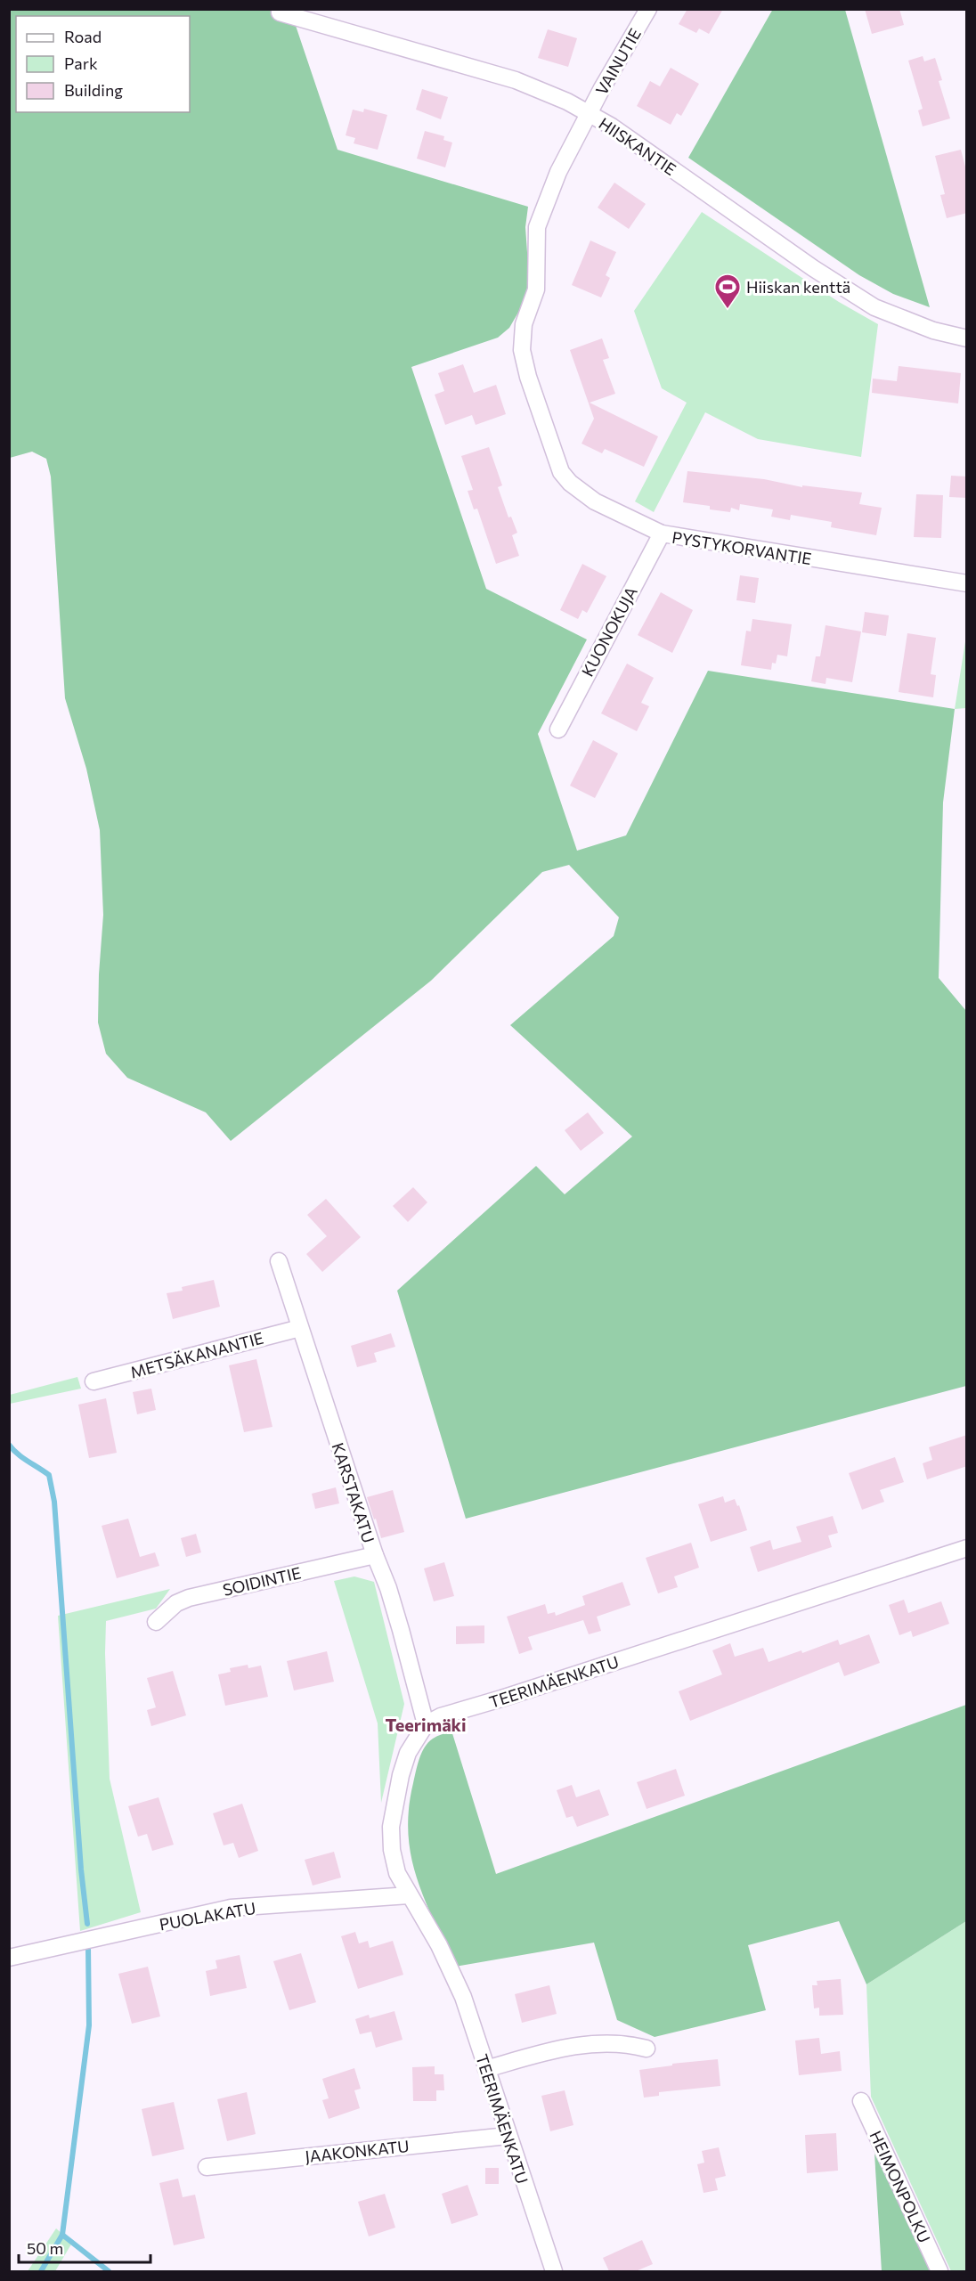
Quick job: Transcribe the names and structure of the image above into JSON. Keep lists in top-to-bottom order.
{
  "streets": {
    "street": [
      "VAINUTIE",
      "HIISKANTIE",
      "PYSTYKORVANTIE",
      "KUONOKUJA",
      "METSÄKANANTIE",
      "KARSTAKATU",
      "SOIDINTIE",
      "TEERIMÄENKATU",
      "PUOLAKATU",
      "JAAKONKATU",
      "HEIMONPOLKU"
    ]
  },
  "crossings": [
    ["VAINUTIE", "HIISKANTIE"],
    ["VAINUTIE", "PYSTYKORVANTIE"],
    ["HIISKANTIE", "PYSTYKORVANTIE"],
    ["PYSTYKORVANTIE", "KUONOKUJA"],
    ["METSÄKANANTIE", "KARSTAKATU"],
    ["KARSTAKATU", "SOIDINTIE"],
    ["KARSTAKATU", "TEERIMÄENKATU"],
    ["TEERIMÄENKATU", "PUOLAKATU"],
    ["TEERIMÄENKATU", "JAAKONKATU"]
  ],
  "districts": ["Teerimäki"],
  "places": {
    "sports": ["Hiiskan kenttä"]
  },
  "legend": ["Road", "Park", "Building"],
  "scale_bar": "50 m"
}
